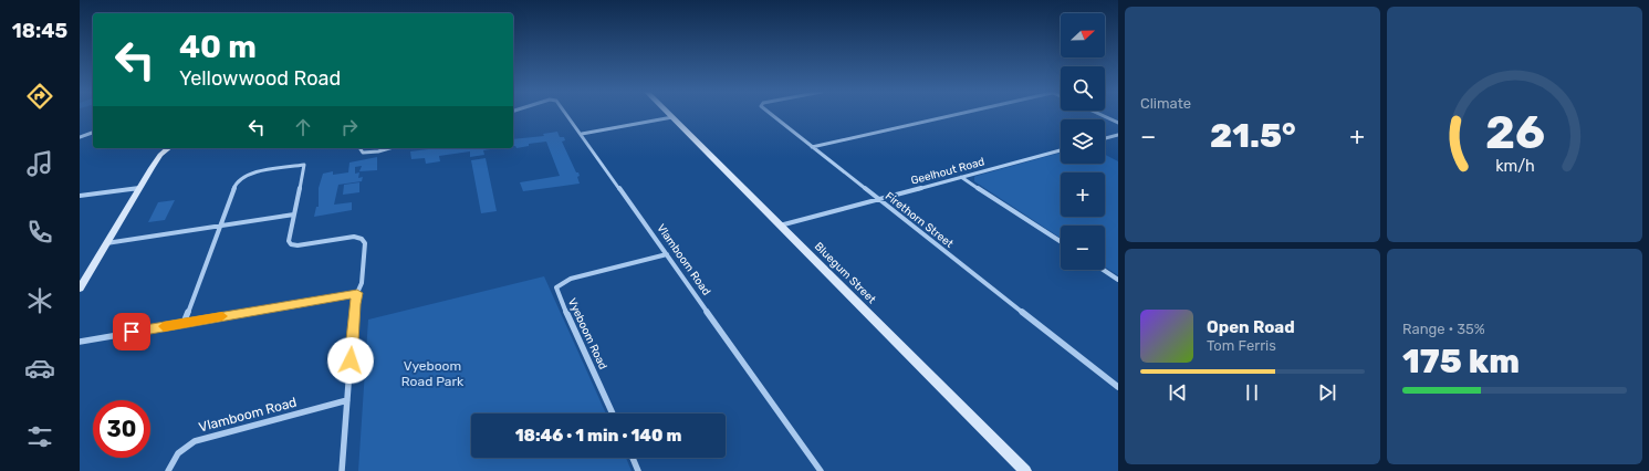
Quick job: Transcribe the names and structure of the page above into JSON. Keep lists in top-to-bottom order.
{
  "streets": {
    "street": [
      "Geelhout Road",
      "Firethorn Street",
      "Vlamboom Road",
      "Bluegum Street",
      "Vyeboom Road"
    ]
  },
  "crossings": [
    ["Geelhout Road", "Firethorn Street"],
    ["Geelhout Road", "Bluegum Street"],
    ["Vlamboom Road", "Vyeboom Road"]
  ],
  "parks": ["Vyeboom Road Park"],
  "north": "right",
  "page": {
    "tabs": "18:45",
    "tile": [
      "Climate",
      ["Range · 35%", "175 km"]
    ],
    "map_buttons": ["+", "−"],
    "turn": ["40 m", "Yellowwood Road"],
    "heat": ["−", "21.5°", "+"],
    "song": ["Open Road", "Tom Ferris"],
    "limit": "30",
    "trip": "18:46 · 1 min · 140 m",
    "gauge": ["26", "km/h"]
  }
}
